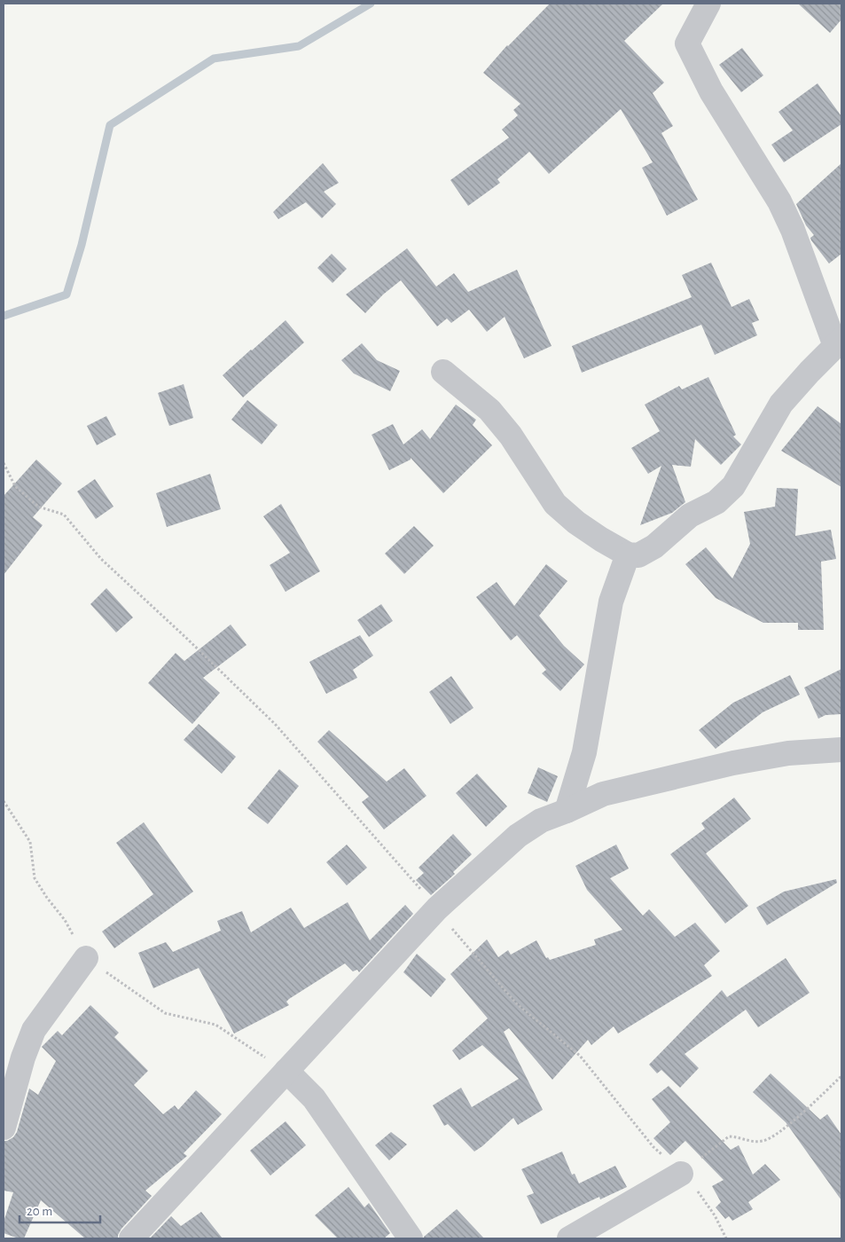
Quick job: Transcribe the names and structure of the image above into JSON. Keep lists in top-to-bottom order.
{
  "scale_bar": "20 m"
}
